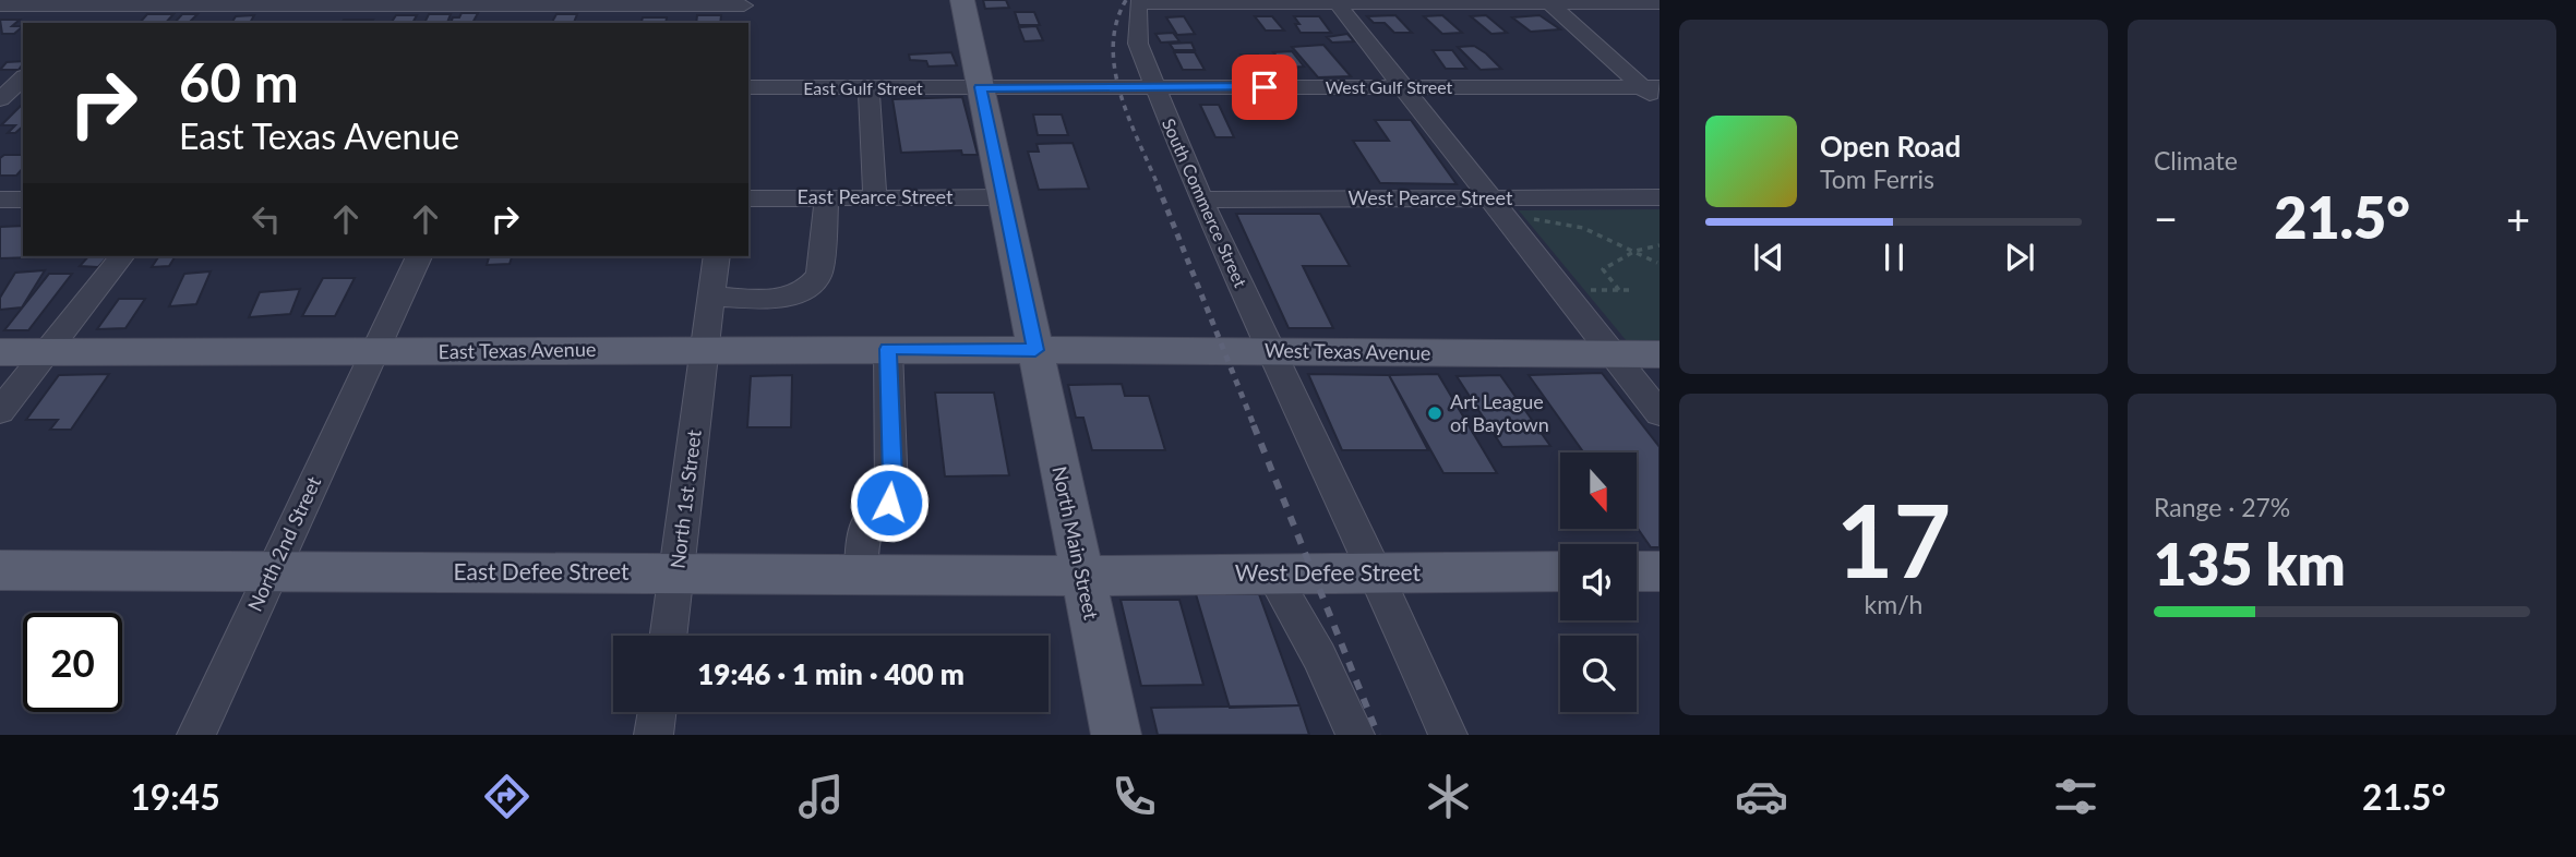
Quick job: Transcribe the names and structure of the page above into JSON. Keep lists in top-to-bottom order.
{
  "streets": {
    "main road": [
      "East Texas Avenue",
      "West Texas Avenue",
      "North Main Street",
      "East Defee Street",
      "West Defee Street"
    ],
    "street": [
      "West Gulf Street",
      "East Gulf Street",
      "East Pearce Street",
      "West Pearce Street",
      "South Commerce Street",
      "North 1st Street",
      "North 2nd Street"
    ]
  },
  "crossings": [
    ["West Gulf Street", "East Gulf Street"],
    ["West Gulf Street", "South Commerce Street"],
    ["West Gulf Street", "North Main Street"],
    ["East Gulf Street", "North Main Street"],
    ["East Pearce Street", "North Main Street"],
    ["West Pearce Street", "South Commerce Street"],
    ["South Commerce Street", "West Texas Avenue"],
    ["South Commerce Street", "West Defee Street"],
    ["East Texas Avenue", "West Texas Avenue"],
    ["East Texas Avenue", "North 1st Street"],
    ["East Texas Avenue", "North Main Street"],
    ["East Texas Avenue", "North 2nd Street"],
    ["West Texas Avenue", "North Main Street"],
    ["North 1st Street", "East Defee Street"],
    ["North Main Street", "East Defee Street"],
    ["North Main Street", "West Defee Street"],
    ["North 2nd Street", "East Defee Street"],
    ["East Defee Street", "West Defee Street"]
  ],
  "places": ["Art League of Baytown"],
  "north": "bottom",
  "page": {
    "tile": [
      "Climate",
      ["17", "km/h"],
      ["Range · 27%", "135 km"]
    ],
    "turn": ["60 m", "East Texas Avenue"],
    "song": ["Open Road", "Tom Ferris"],
    "heat": ["−", "21.5°", "+"],
    "limit": "20",
    "trip": "19:46 · 1 min · 400 m",
    "tabs": ["19:45", "21.5°"]
  }
}
